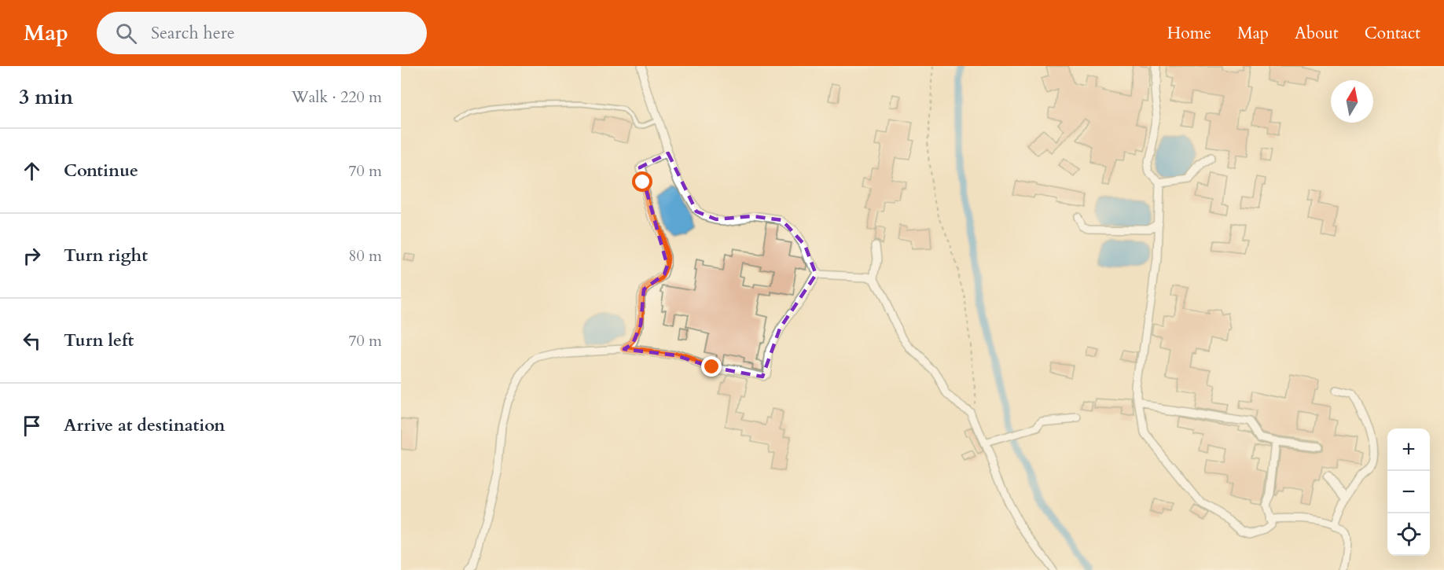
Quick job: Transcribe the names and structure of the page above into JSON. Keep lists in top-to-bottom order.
{
  "north": "top",
  "page": {
    "header": "Map",
    "search": "Search here",
    "nav": [
      "Home",
      "Map",
      "About",
      "Contact"
    ],
    "heading": ["3 min", "Walk · 220 m"],
    "list": [
      ["Continue", "70 m"],
      ["Turn right", "80 m"],
      ["Turn left", "70 m"],
      "Arrive at destination"
    ],
    "map_buttons": ["+", "−"]
  }
}
